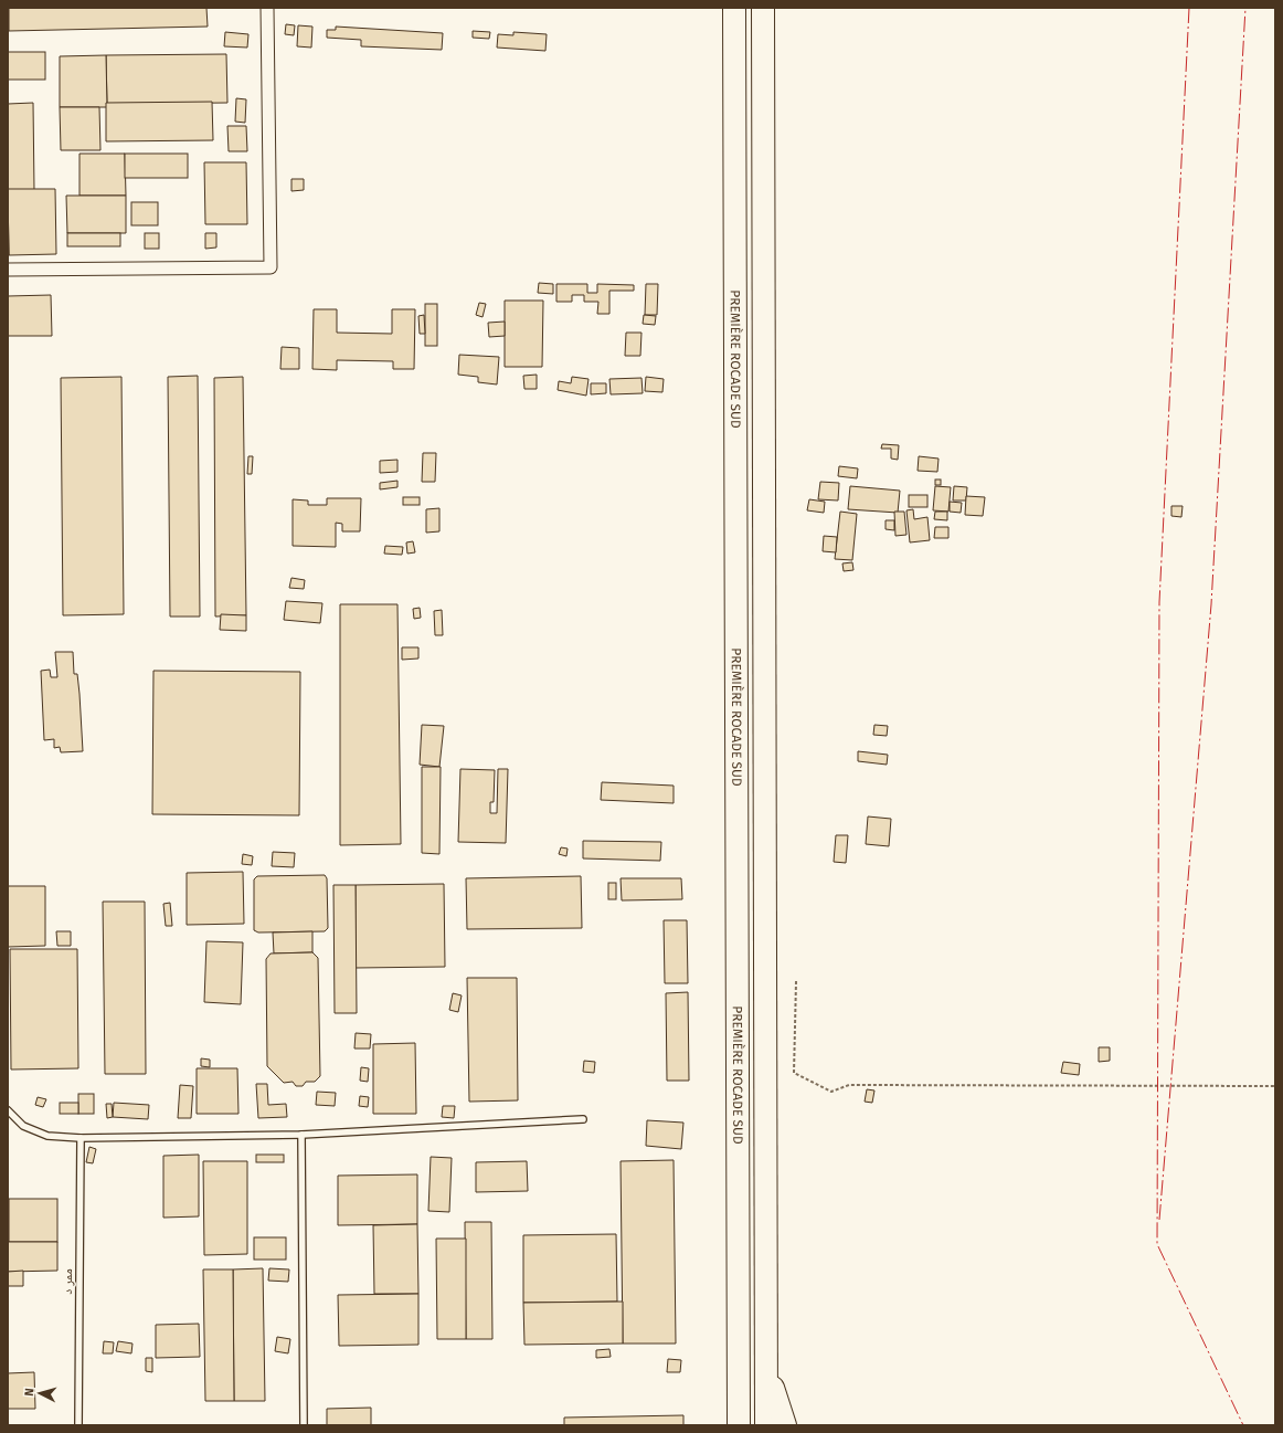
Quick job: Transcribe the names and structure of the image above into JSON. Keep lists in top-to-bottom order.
{
  "streets": {
    "highway": ["PREMIÈRE ROCADE SUD"],
    "lane": ["ممر د"]
  },
  "north": "left"
}
